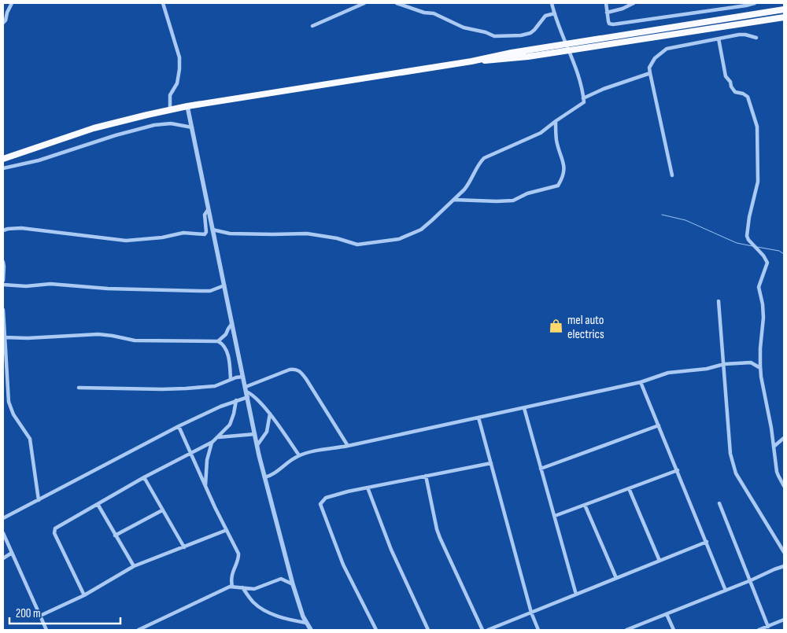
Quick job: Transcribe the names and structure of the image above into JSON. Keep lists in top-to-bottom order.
{
  "places": {
    "shop": ["mel auto electrics"]
  },
  "scale_bar": "200 m"
}
